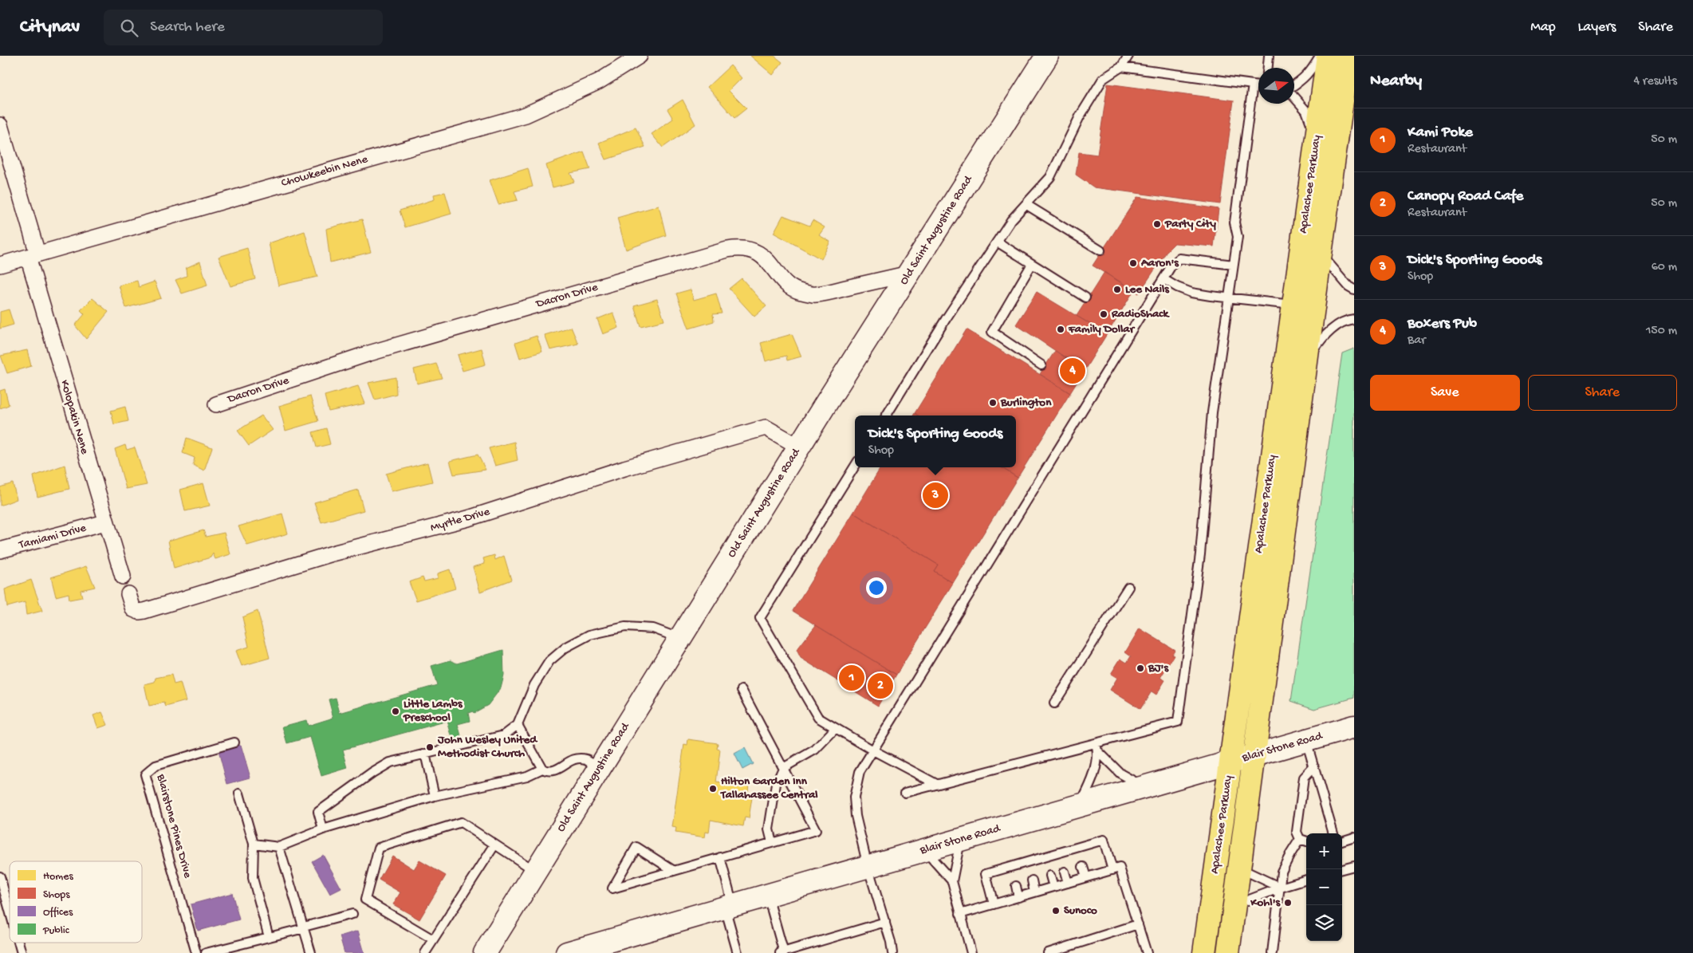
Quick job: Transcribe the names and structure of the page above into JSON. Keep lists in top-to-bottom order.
{
  "streets": {
    "main road": ["Apalachee Parkway"],
    "street": [
      "Chowkeebin Nene",
      "Old Saint Augustine Road",
      "Dacron Drive",
      "Kolopakin Nene",
      "Myrtle Drive",
      "Tamiami Drive",
      "Blair Stone Road"
    ],
    "lane": ["Blairstone Pines Drive"]
  },
  "crossings": [
    ["Chowkeebin Nene", "Kolopakin Nene"],
    ["Apalachee Parkway", "Blair Stone Road"],
    ["Old Saint Augustine Road", "Dacron Drive"],
    ["Old Saint Augustine Road", "Myrtle Drive"],
    ["Kolopakin Nene", "Tamiami Drive"]
  ],
  "places": [
    "Party City",
    "Aaron's",
    "Lee Nails",
    "RadioShack",
    "Family Dollar",
    "Burlington",
    "BJ's",
    "Little Lambs Preschool",
    "John Wesley United Methodist Church",
    "Hilton Garden Inn Tallahassee Central",
    "Kohl's",
    "Sunoco"
  ],
  "legend": [
    "Homes",
    "Shops",
    "Offices",
    "Public"
  ],
  "north": "right",
  "page": {
    "header": "Citynav",
    "search": "Search here",
    "nav": ["Map", "Layers", "Share"],
    "heading": ["Nearby", "4 results"],
    "list": [
      {
        "mark": "1",
        "name": "Kami Poke",
        "note": "Restaurant",
        "value": "50 m"
      },
      {
        "mark": "2",
        "name": "Canopy Road Cafe",
        "note": "Restaurant",
        "value": "50 m"
      },
      {
        "mark": "3",
        "name": "Dick's Sporting Goods",
        "note": "Shop",
        "value": "60 m"
      },
      {
        "mark": "4",
        "name": "Boxers Pub",
        "note": "Bar",
        "value": "150 m"
      }
    ],
    "pins": [
      "4",
      "3",
      "1",
      "2"
    ],
    "buttons": ["Save", "Share"],
    "popup": ["Dick's Sporting Goods", "Shop"],
    "map_buttons": ["+", "−"]
  }
}
